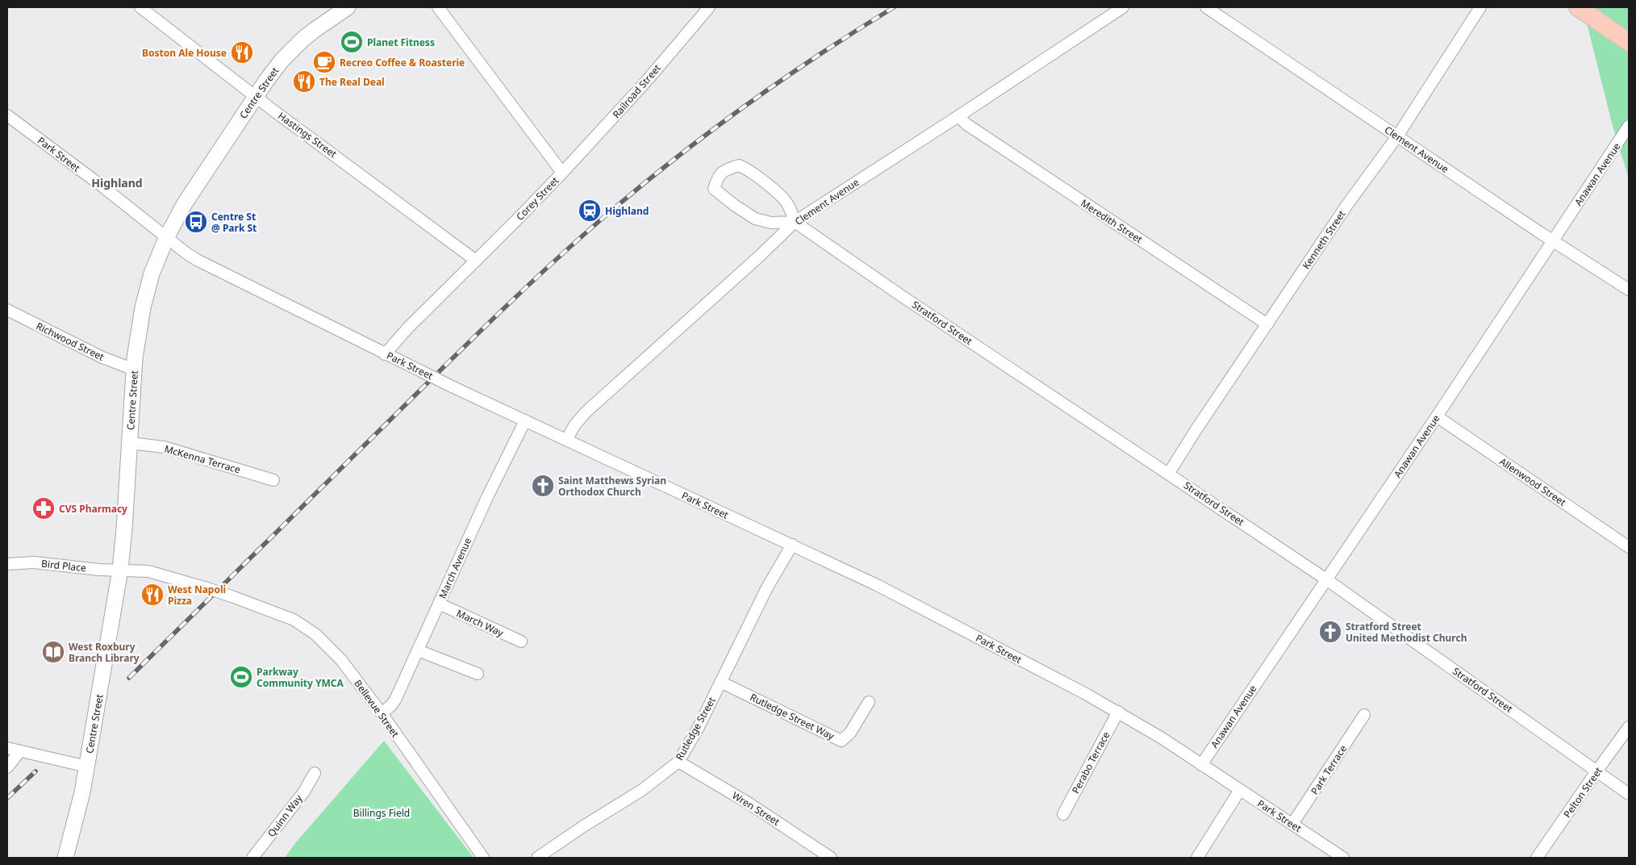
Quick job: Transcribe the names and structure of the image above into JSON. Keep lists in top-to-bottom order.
{
  "streets": {
    "main road": ["Centre Street"],
    "street": [
      "Railroad Street",
      "Hastings Street",
      "Clement Avenue",
      "Park Street",
      "Anawan Avenue",
      "Corey Street",
      "Meredith Street",
      "Kenneth Street",
      "Stratford Street",
      "Richwood Street",
      "McKenna Terrace",
      "Allenwood Street",
      "Bird Place",
      "March Avenue",
      "March Way",
      "Bellevue Street",
      "Rutledge Street Way",
      "Rutledge Street",
      "Perabo Terrace",
      "Park Terrace",
      "Pelton Street",
      "Wren Street",
      "Quinn Way"
    ]
  },
  "crossings": [
    ["Railroad Street", "Corey Street"],
    ["Centre Street", "Hastings Street"],
    ["Centre Street", "Park Street"],
    ["Centre Street", "Richwood Street"],
    ["Centre Street", "McKenna Terrace"],
    ["Centre Street", "Bird Place"],
    ["Centre Street", "Bellevue Street"],
    ["Hastings Street", "Corey Street"],
    ["Clement Avenue", "Park Street"],
    ["Clement Avenue", "Anawan Avenue"],
    ["Clement Avenue", "Meredith Street"],
    ["Clement Avenue", "Kenneth Street"],
    ["Clement Avenue", "Stratford Street"],
    ["Park Street", "Anawan Avenue"],
    ["Park Street", "Corey Street"],
    ["Park Street", "March Avenue"],
    ["Park Street", "Rutledge Street"],
    ["Park Street", "Perabo Terrace"],
    ["Park Street", "Park Terrace"],
    ["Anawan Avenue", "Stratford Street"],
    ["Anawan Avenue", "Allenwood Street"],
    ["Meredith Street", "Kenneth Street"],
    ["Kenneth Street", "Stratford Street"],
    ["Stratford Street", "Pelton Street"],
    ["Bird Place", "Bellevue Street"],
    ["March Avenue", "March Way"],
    ["March Avenue", "Bellevue Street"],
    ["Rutledge Street Way", "Rutledge Street"],
    ["Rutledge Street", "Wren Street"]
  ],
  "districts": ["Highland"],
  "parks": ["Billings Field"],
  "places": {
    "sports": ["Planet Fitness", "Parkway Community YMCA"],
    "restaurant": ["Boston Ale House", "The Real Deal", "West Napoli Pizza"],
    "cafe": ["Recreo Coffee & Roasterie"],
    "station": ["Highland"],
    "bus stop": ["Centre St @ Park St"],
    "church": ["Saint Matthews Syrian Orthodox Church", "Stratford Street United Methodist Church"],
    "pharmacy": ["CVS Pharmacy"],
    "library": ["West Roxbury Branch Library"]
  }
}
